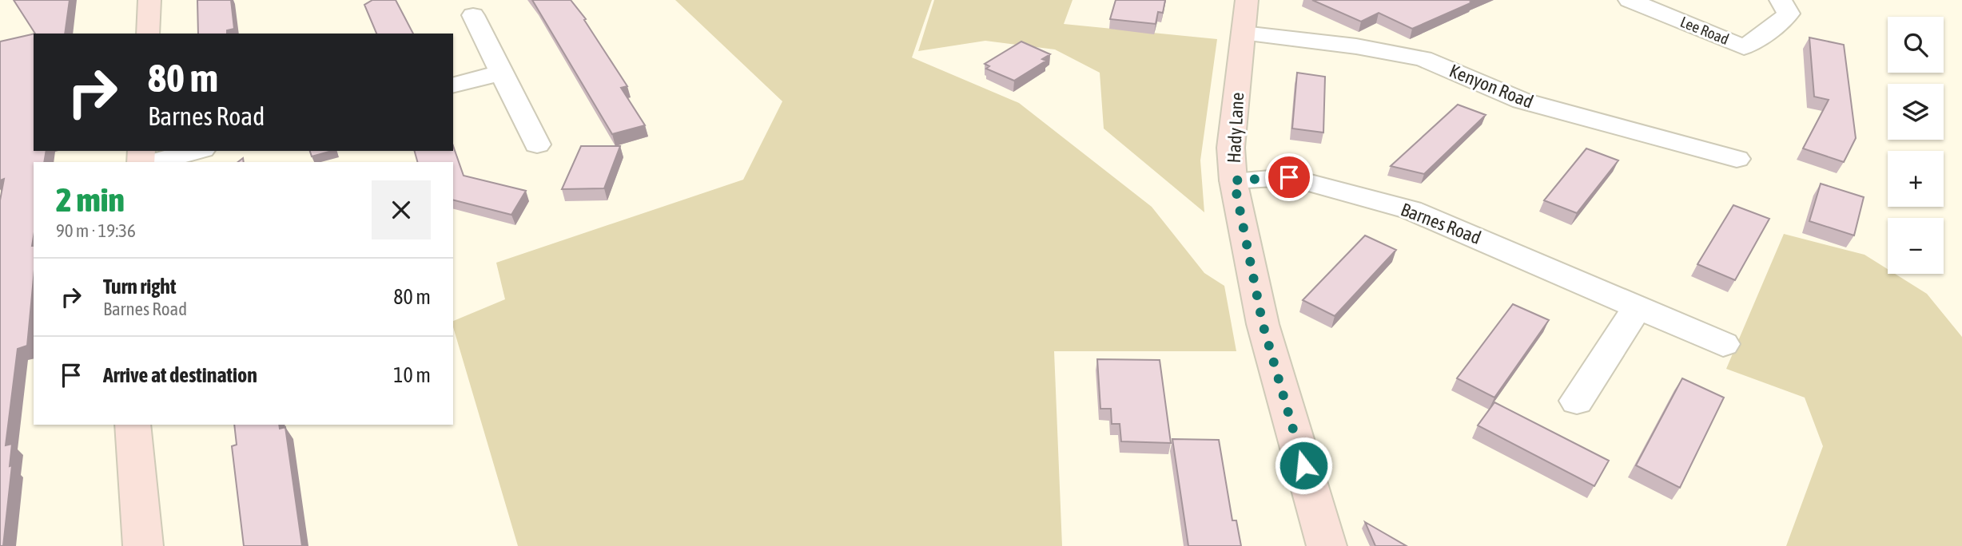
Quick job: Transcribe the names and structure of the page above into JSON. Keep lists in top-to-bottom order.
{
  "streets": {
    "street": [
      "Lee Road",
      "Kenyon Road",
      "Hady Lane",
      "Barnes Road"
    ]
  },
  "crossings": [
    ["Kenyon Road", "Hady Lane"],
    ["Hady Lane", "Barnes Road"]
  ],
  "page": {
    "map_buttons": ["+", "−"],
    "turn": ["80 m", "Barnes Road"],
    "heading": ["2 min", "90 m · 19:36"],
    "list": [
      {
        "name": "Turn right",
        "note": "Barnes Road",
        "value": "80 m"
      },
      {
        "name": "Arrive at destination",
        "value": "10 m"
      }
    ]
  }
}
